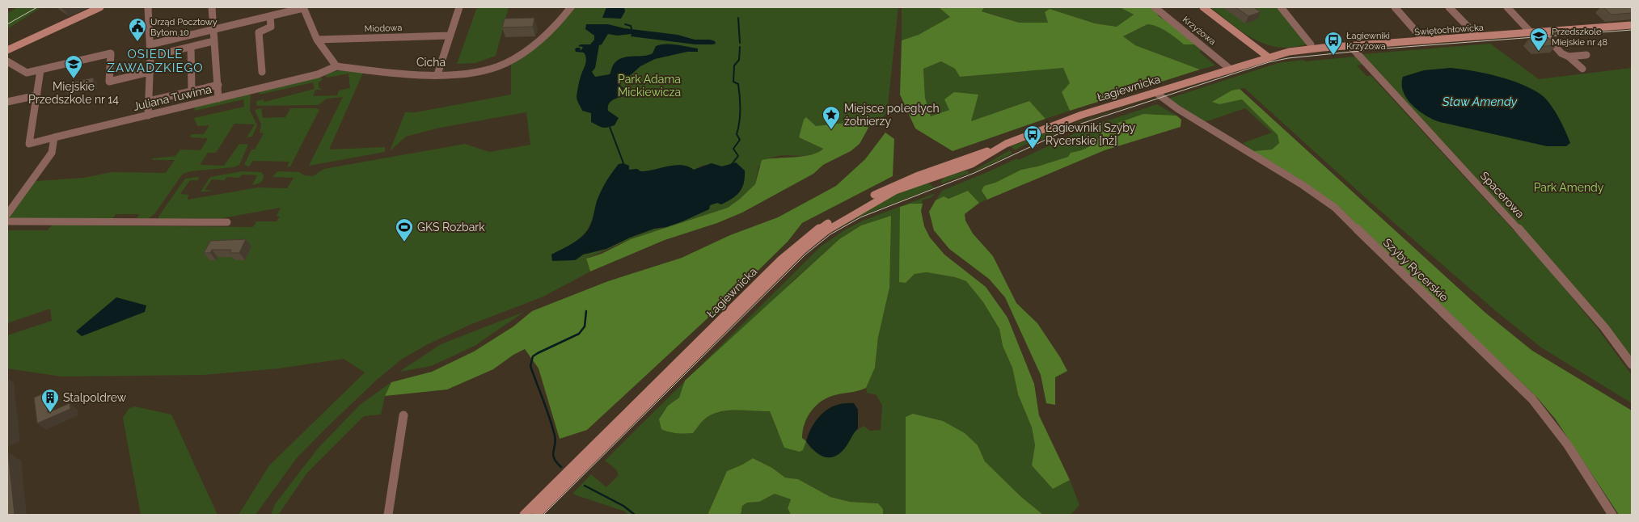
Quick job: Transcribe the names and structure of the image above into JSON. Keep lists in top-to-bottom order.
{
  "streets": {
    "main road": ["Świętochłowicka", "Krzyżowa", "Łagiewnicka"],
    "street": [
      "Miodowa",
      "Cicha",
      "Juliana Tuwima",
      "Spacerowa",
      "Szyby Rycerskie"
    ]
  },
  "crossings": [
    ["Świętochłowicka", "Krzyżowa"],
    ["Świętochłowicka", "Łagiewnicka"],
    ["Świętochłowicka", "Spacerowa"],
    ["Krzyżowa", "Łagiewnicka"],
    ["Cicha", "Juliana Tuwima"],
    ["Łagiewnicka", "Szyby Rycerskie"]
  ],
  "districts": ["OSIEDLE ZAWADZKIEGO"],
  "water": ["Staw Amendy"],
  "parks": ["Park Adama Mickiewicza", "Park Amendy"],
  "places": {
    "public building": ["Urząd Pocztowy Bytom 10"],
    "school or university": ["Przedszkole Miejskie nr 48", "Miejskie Przedszkole nr 14"],
    "bus stop": ["Łagiewniki Krzyżowa", "Łagiewniki Szyby Rycerskie [nż]"],
    "place": ["Miejsce poległych żołnierzy"],
    "sports": ["GKS Rozbark"],
    "building": ["Stalpoldrew"]
  }
}
